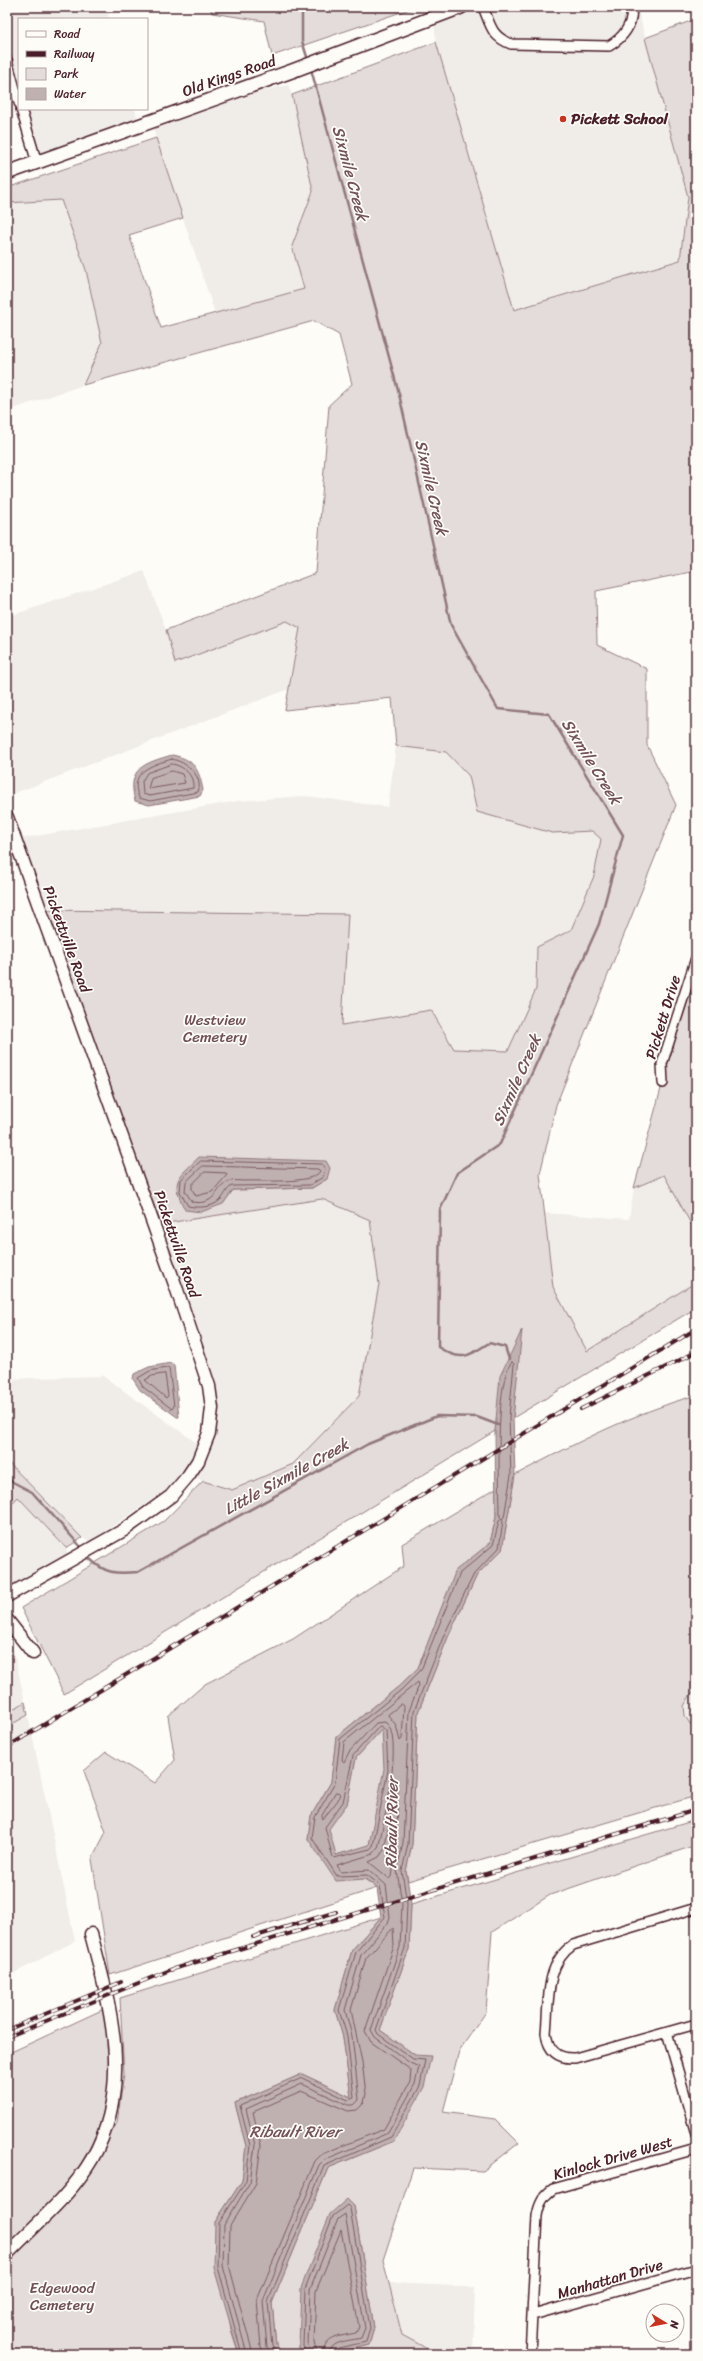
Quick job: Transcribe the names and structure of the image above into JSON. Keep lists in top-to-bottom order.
{
  "streets": {
    "main road": ["Old Kings Road"],
    "street": [
      "Pickettville Road",
      "Pickett Drive",
      "Kinlock Drive West",
      "Manhattan Drive"
    ]
  },
  "crossings": [
    ["Kinlock Drive West", "Manhattan Drive"]
  ],
  "water": ["Sixmile Creek", "Little Sixmile Creek", "Ribault River"],
  "parks": ["Westview Cemetery", "Edgewood Cemetery"],
  "places": ["Pickett School"],
  "legend": [
    "Road",
    "Railway",
    "Park",
    "Water"
  ],
  "north": "right"
}
